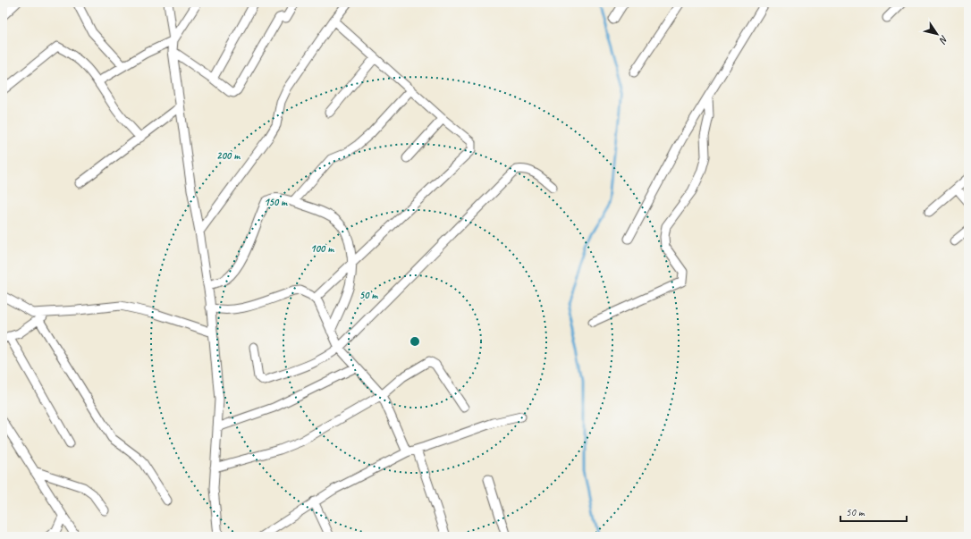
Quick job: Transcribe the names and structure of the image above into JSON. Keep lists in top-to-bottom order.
{
  "scale_bar": "50 m",
  "north": "bottom right",
  "rings": [
    "200 m",
    "150 m",
    "100 m",
    "50 m"
  ]
}
